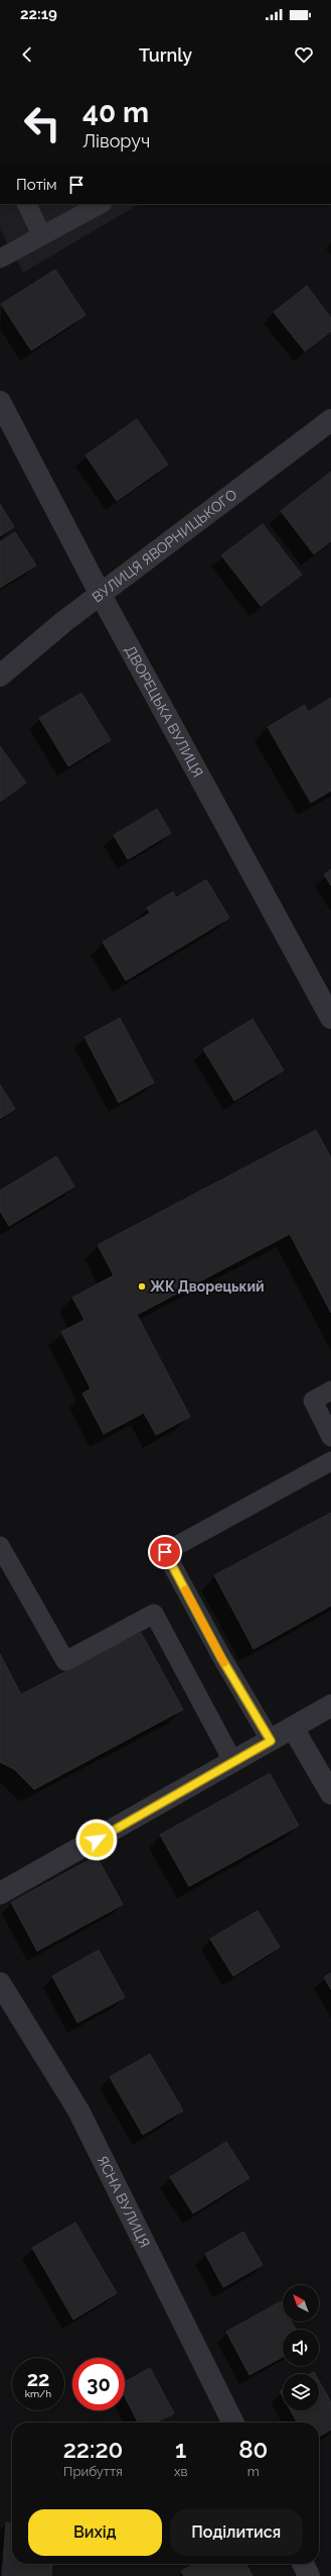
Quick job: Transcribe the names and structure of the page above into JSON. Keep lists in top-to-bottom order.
{
  "streets": {
    "street": ["ВУЛИЦЯ ЯВОРНИЦЬКОГО", "ДВОРЕЦЬКА ВУЛИЦЯ", "ЯСНА ВУЛИЦЯ"]
  },
  "crossings": [
    ["ВУЛИЦЯ ЯВОРНИЦЬКОГО", "ДВОРЕЦЬКА ВУЛИЦЯ"]
  ],
  "places": ["ЖК Дворецький"],
  "north": "top left",
  "page": {
    "status": "22:19",
    "header": "Turnly",
    "turn": ["40 m", "Ліворуч"],
    "then": "Потім",
    "speed": "22 km/h",
    "limit": "30",
    "eta": [
      "22:20",
      "Прибуття",
      "1",
      "хв",
      "80",
      "m"
    ],
    "buttons": ["Вихід", "Поділитися"]
  }
}
